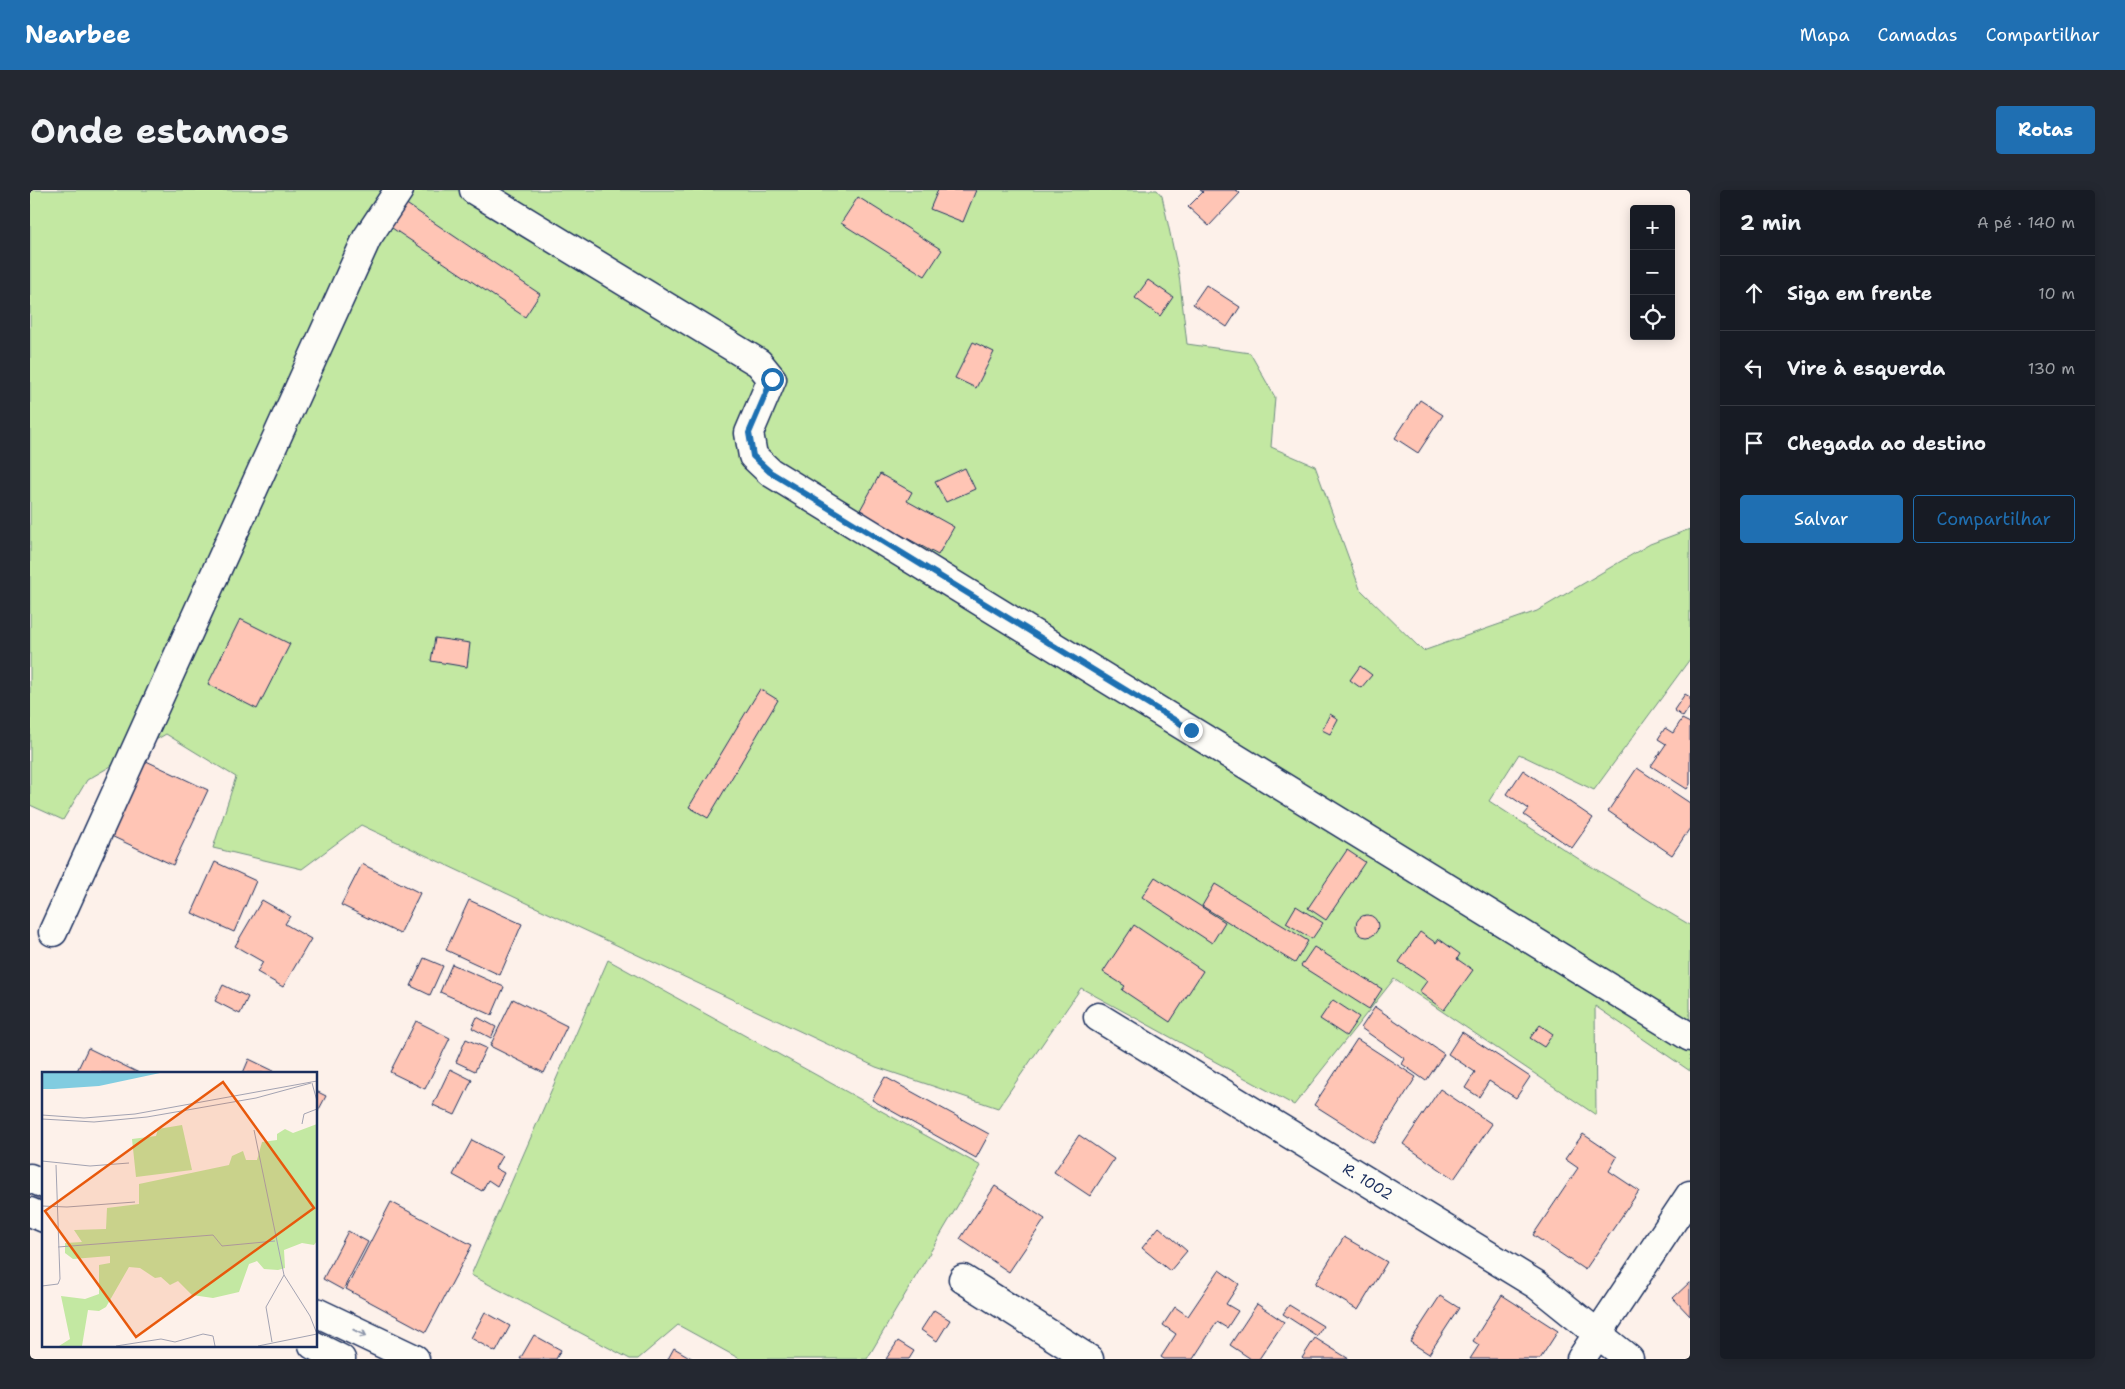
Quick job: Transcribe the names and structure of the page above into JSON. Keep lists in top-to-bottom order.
{
  "streets": {
    "street": ["R. 1002"]
  },
  "page": {
    "header": "Nearbee",
    "nav": ["Mapa", "Camadas", "Compartilhar"],
    "buttons": [
      "Rotas",
      ["Salvar", "Compartilhar"]
    ],
    "title": "Onde estamos",
    "heading": ["2 min", "A pé · 140 m"],
    "map_buttons": ["+", "−"],
    "list": [
      ["Siga em frente", "10 m"],
      ["Vire à esquerda", "130 m"],
      "Chegada ao destino"
    ]
  }
}
